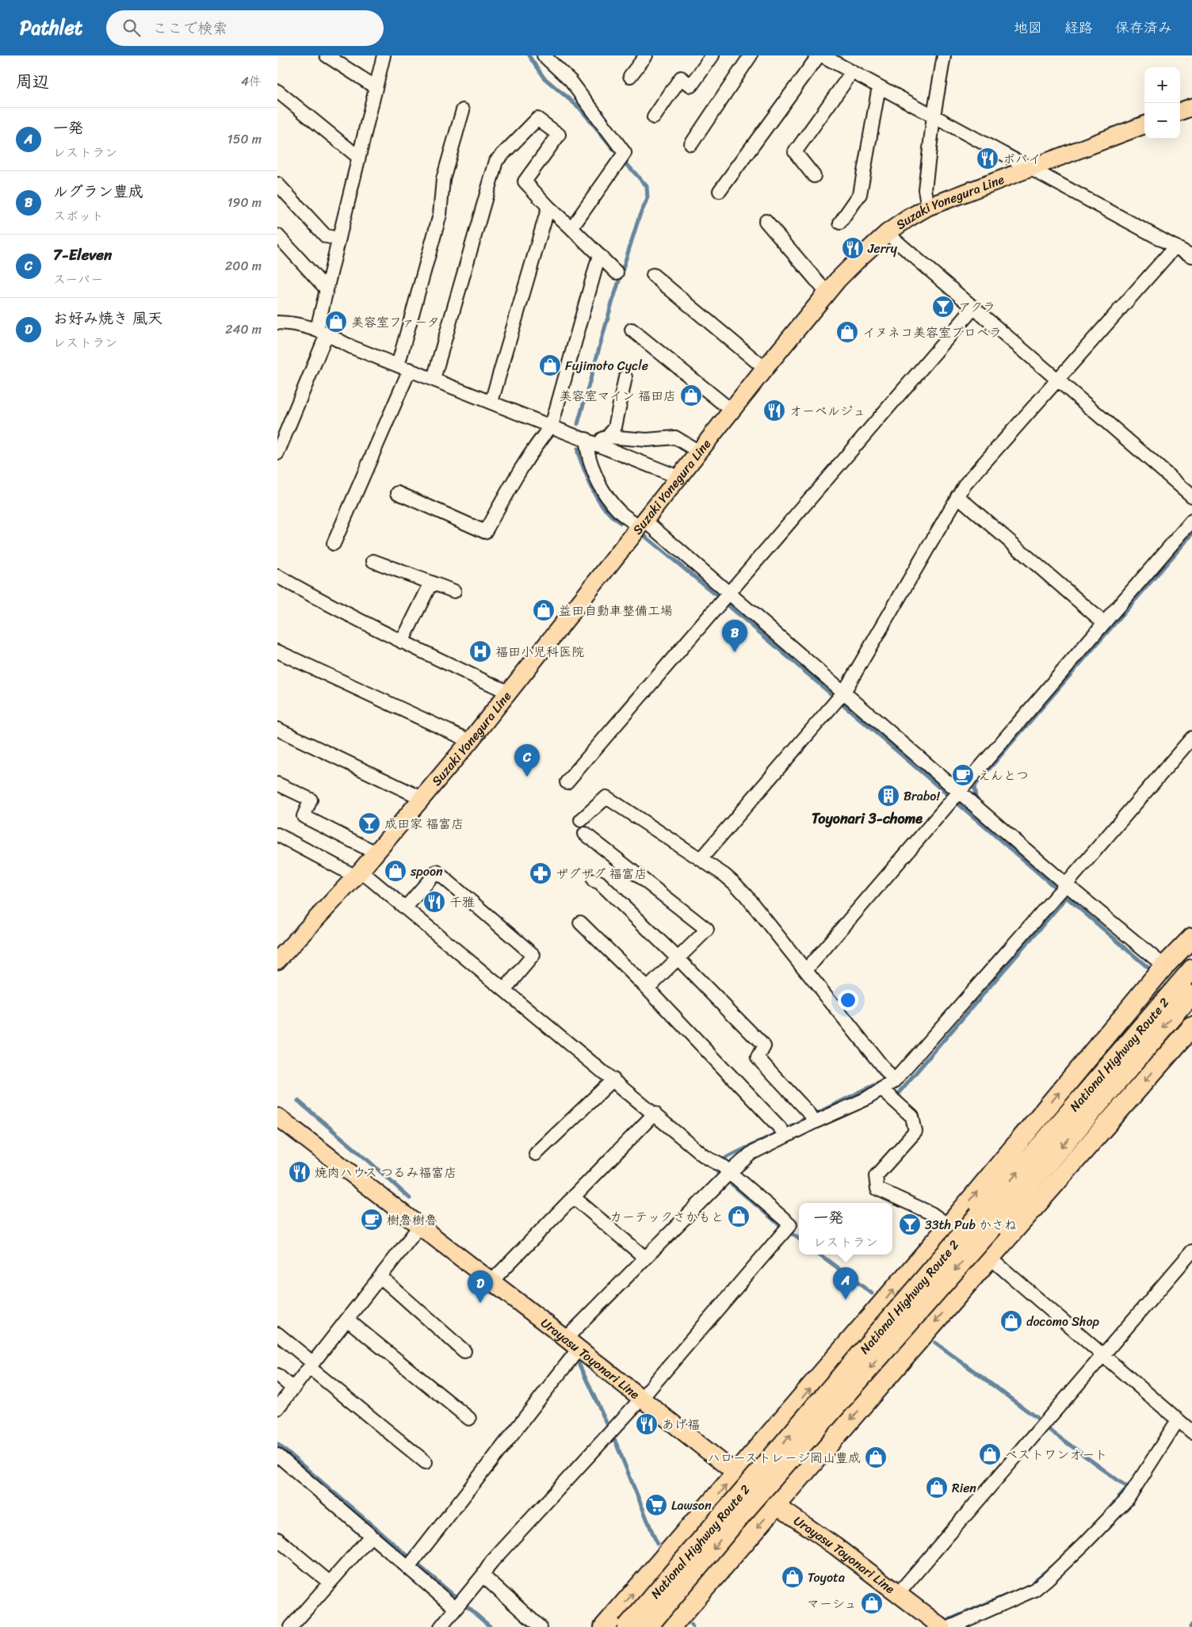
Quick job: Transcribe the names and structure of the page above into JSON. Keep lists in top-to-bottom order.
{
  "streets": {
    "highway": ["National Highway Route 2"],
    "main road": ["Suzaki Yonegura Line", "Urayasu Toyonari Line"]
  },
  "districts": ["Toyonari 3-chome"],
  "places": {
    "restaurant": [
      "ポパイ",
      "Jerry",
      "オーベルジュ",
      "千雅",
      "焼肉ハウス つるみ福富店",
      "あげ福"
    ],
    "bar": ["アクラ", "成田家 福富店", "33th Pub かさね"],
    "shop": [
      "美容室ファータ",
      "イヌネコ美容室プロペラ",
      "Fujimoto Cycle",
      "美容室マイン 福田店",
      "益田自動車整備工場",
      "spoon",
      "カーテックさかもと",
      "docomo Shop",
      "ベストワンオート",
      "ハローストレージ岡山豊成",
      "Rien",
      "Toyota",
      "マーシュ"
    ],
    "hospital": ["福田小児科医院"],
    "cafe": ["えんとつ", "樹魯樹魯"],
    "building": ["Brabo!"],
    "pharmacy": ["ザグザグ 福富店"],
    "supermarket": ["Lawson"]
  },
  "page": {
    "header": "Pathlet",
    "search": "ここで検索",
    "nav": ["地図", "経路", "保存済み"],
    "heading": ["周辺", "4件"],
    "map_buttons": ["+", "−"],
    "list": [
      {
        "mark": "A",
        "name": "一発",
        "note": "レストラン",
        "value": "150 m"
      },
      {
        "mark": "B",
        "name": "ルグラン豊成",
        "note": "スポット",
        "value": "190 m"
      },
      {
        "mark": "C",
        "name": "7-Eleven",
        "note": "スーパー",
        "value": "200 m"
      },
      {
        "mark": "D",
        "name": "お好み焼き 風天",
        "note": "レストラン",
        "value": "240 m"
      }
    ],
    "pins": [
      "B",
      "C",
      "A",
      "D"
    ],
    "popup": ["一発", "レストラン"]
  }
}
